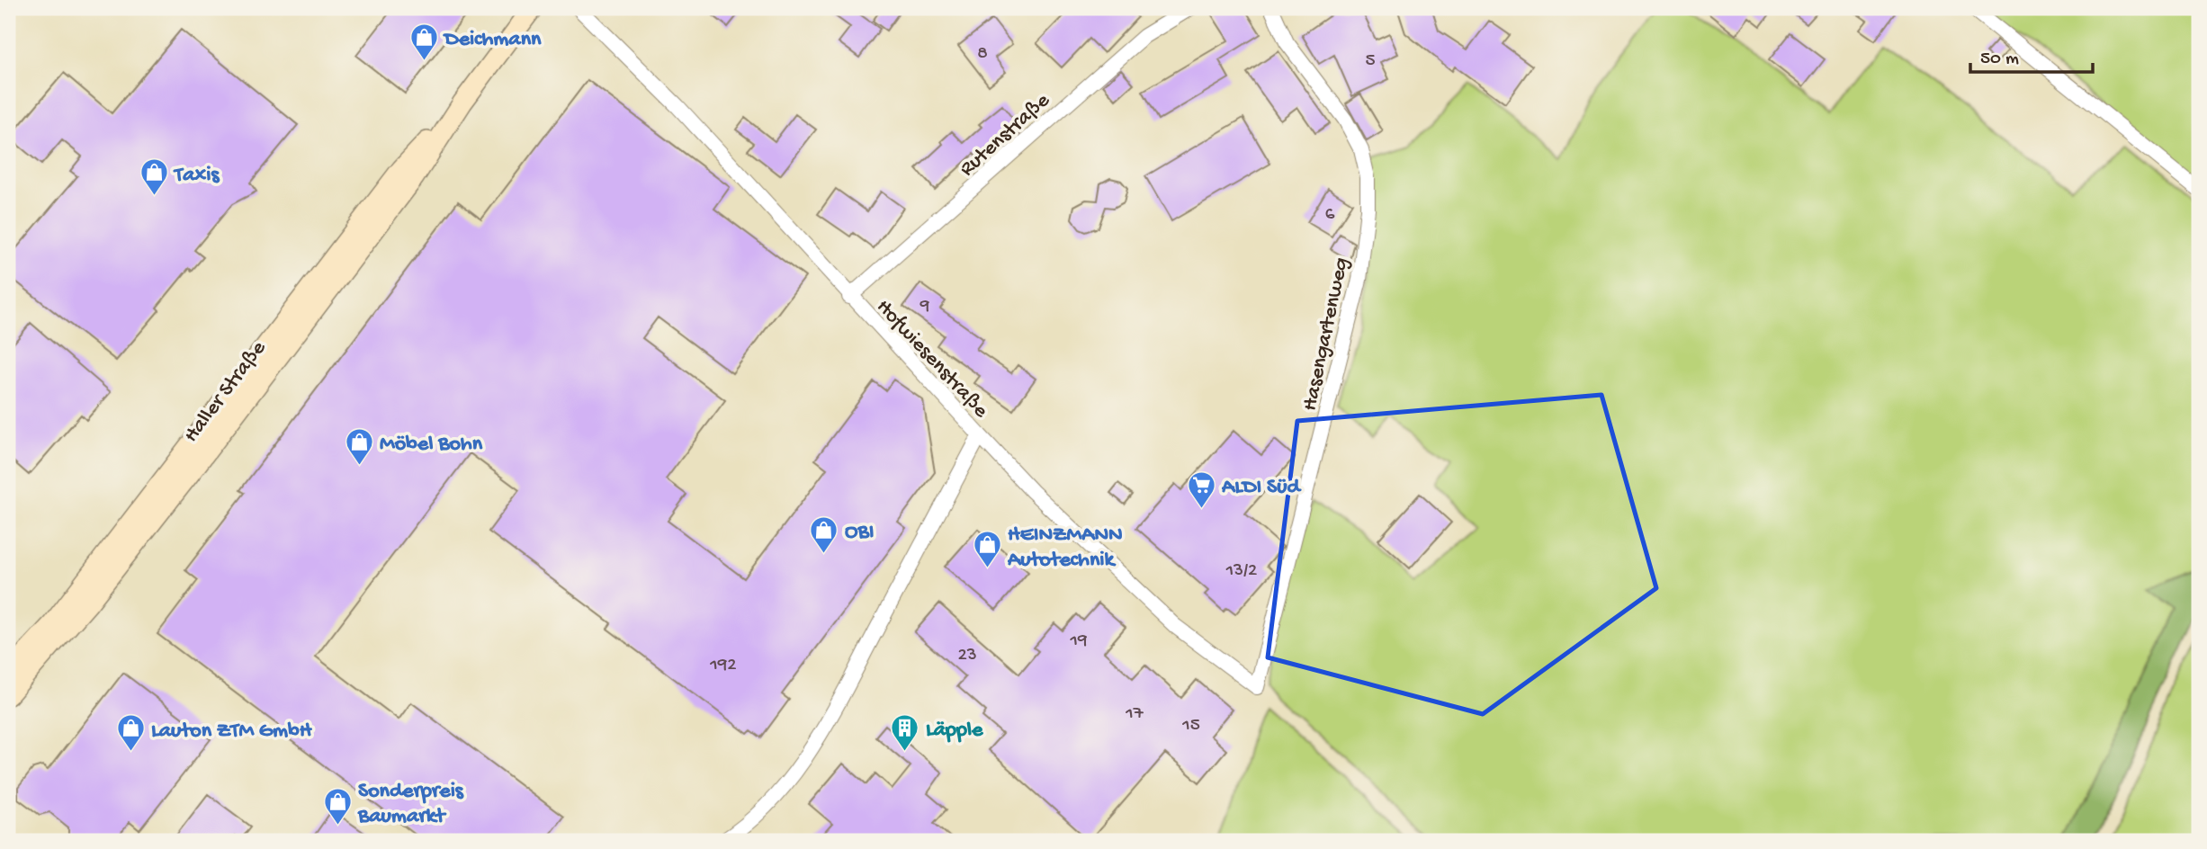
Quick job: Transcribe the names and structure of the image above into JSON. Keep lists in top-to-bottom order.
{
  "streets": {
    "main road": ["Haller Straße"],
    "street": ["Rutenstraße", "Hasengartenweg", "Hofwiesenstraße"]
  },
  "crossings": [
    ["Rutenstraße", "Hofwiesenstraße"],
    ["Hasengartenweg", "Hofwiesenstraße"]
  ],
  "places": {
    "shop": [
      "Deichmann",
      "Taxis",
      "Möbel Bohn",
      "OBI",
      "HEINZMANN Autotechnik",
      "Lauton ZTM GmbH",
      "Sonderpreis Baumarkt"
    ],
    "supermarket": ["ALDI Süd"],
    "building": ["Läpple"]
  },
  "house_numbers": [
    "8",
    "5",
    "6",
    "9",
    "13/2",
    "19",
    "23",
    "192",
    "17",
    "15"
  ],
  "scale_bar": "50 m"
}
